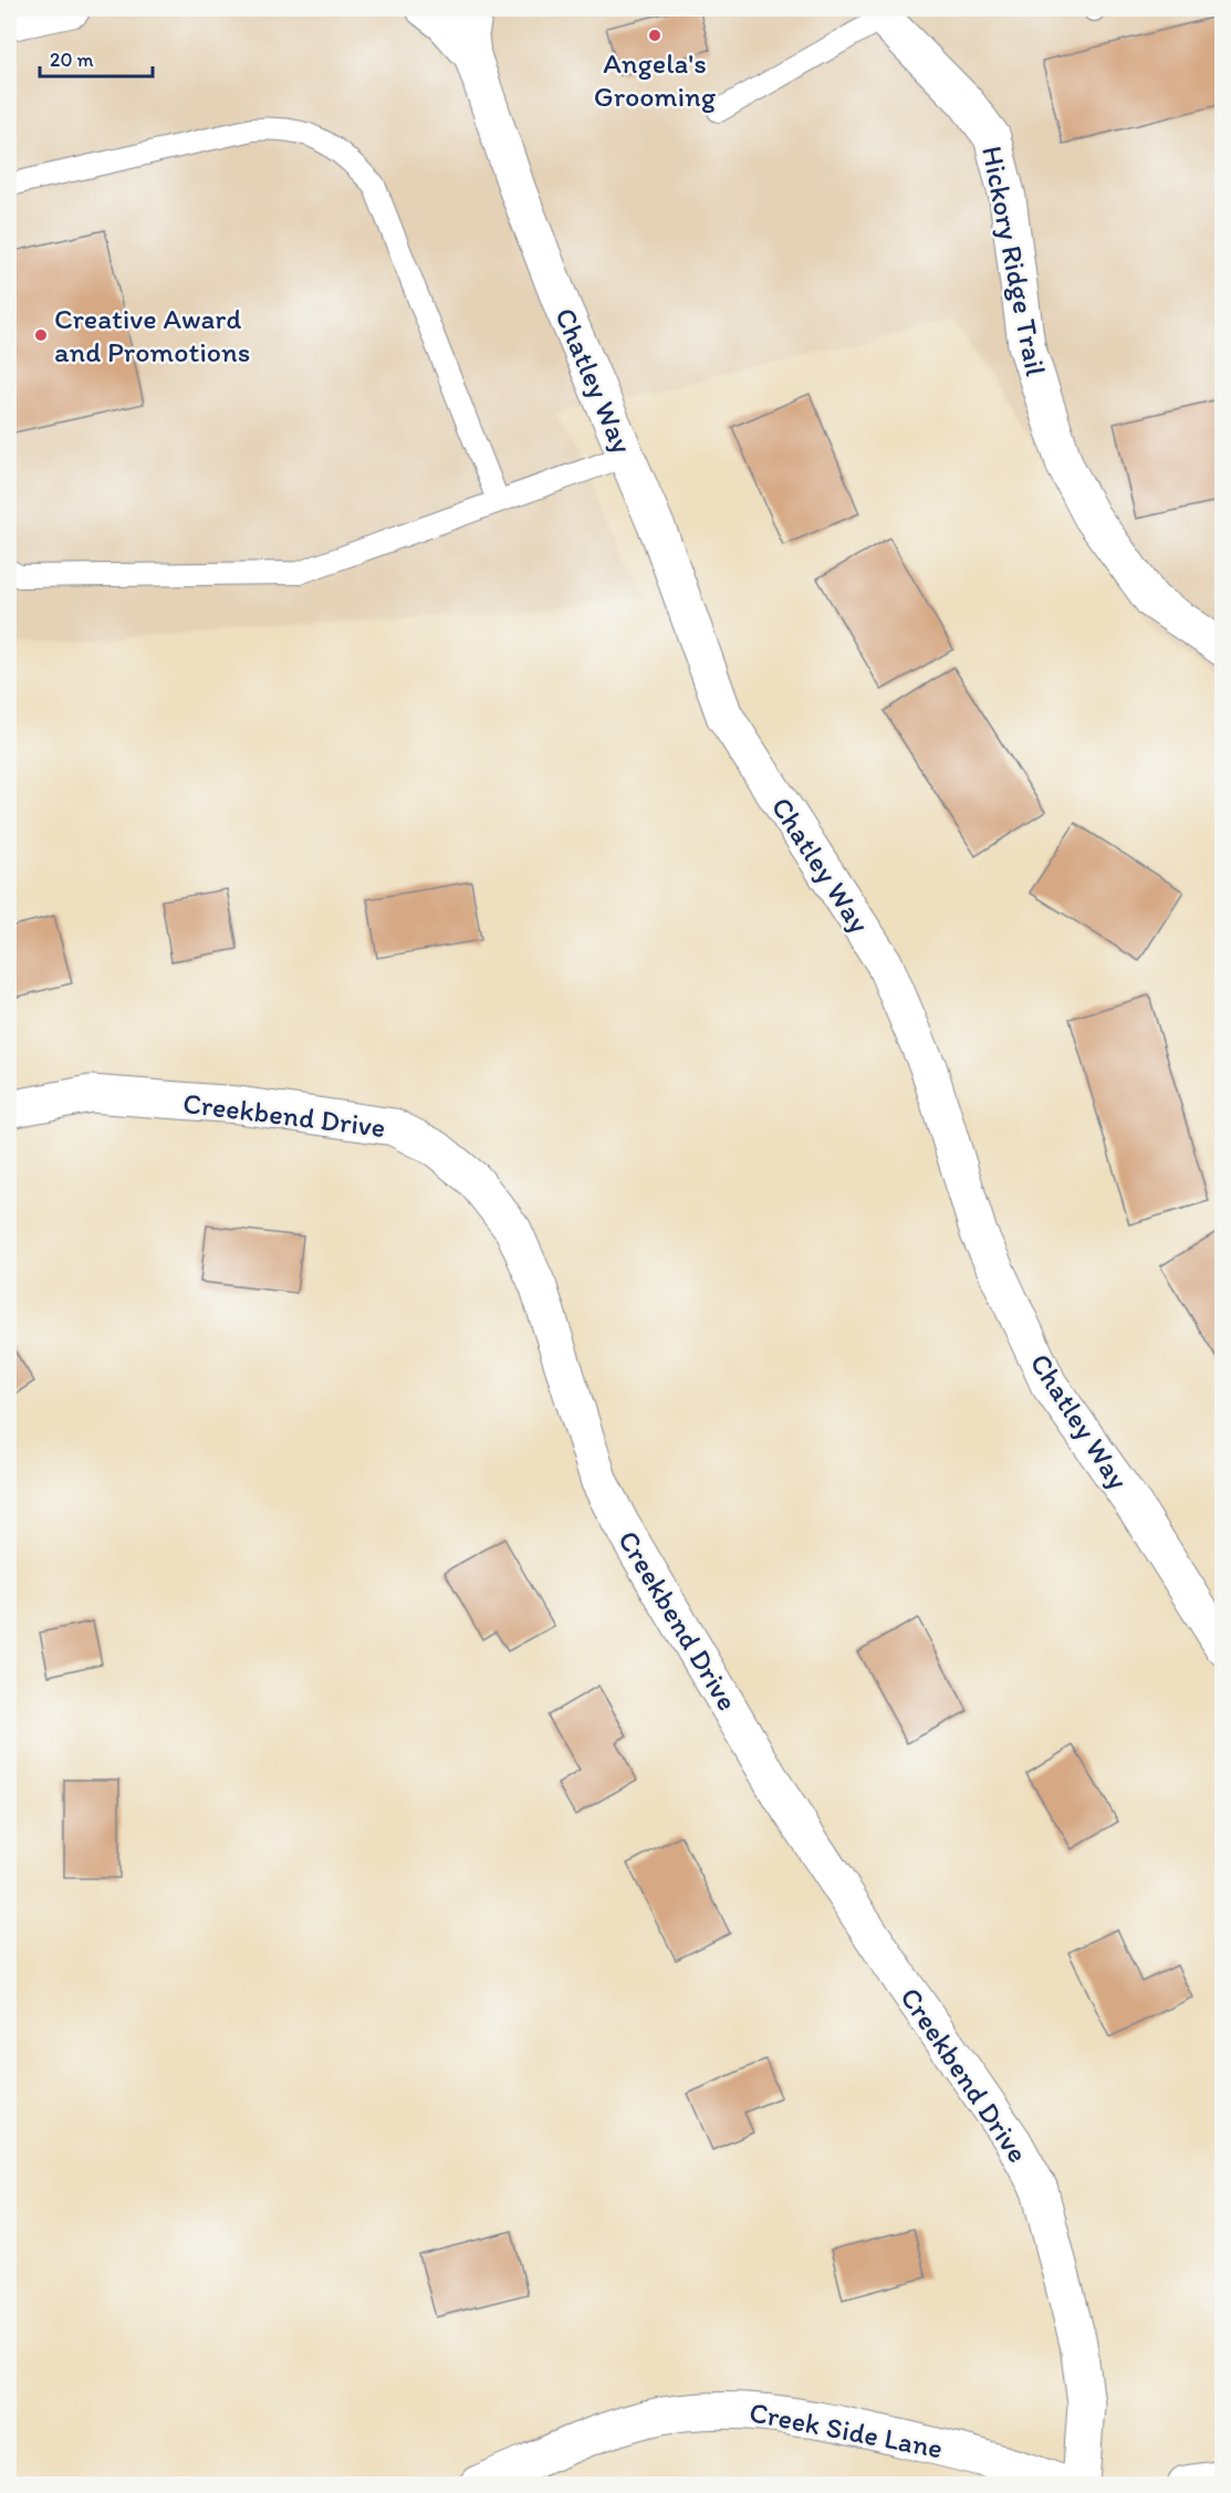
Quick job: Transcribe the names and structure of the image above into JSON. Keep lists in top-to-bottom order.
{
  "streets": {
    "street": [
      "Hickory Ridge Trail",
      "Chatley Way",
      "Creekbend Drive",
      "Creek Side Lane"
    ]
  },
  "places": ["Angela's Grooming", "Creative Award and Promotions"],
  "scale_bar": "20 m"
}
